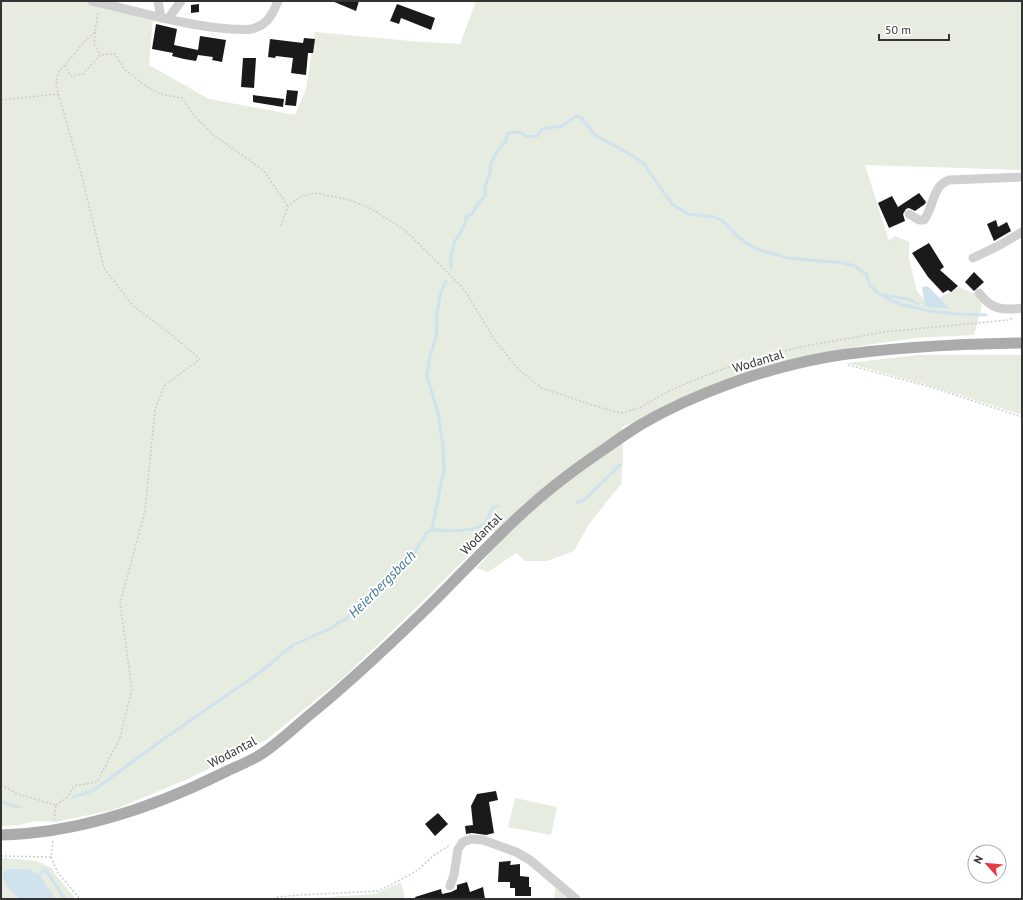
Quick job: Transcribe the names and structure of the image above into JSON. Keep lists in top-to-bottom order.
{
  "streets": {
    "main road": ["Wodantal"]
  },
  "water": ["Heierbergsbach"],
  "scale_bar": "50 m",
  "north": "top left"
}
